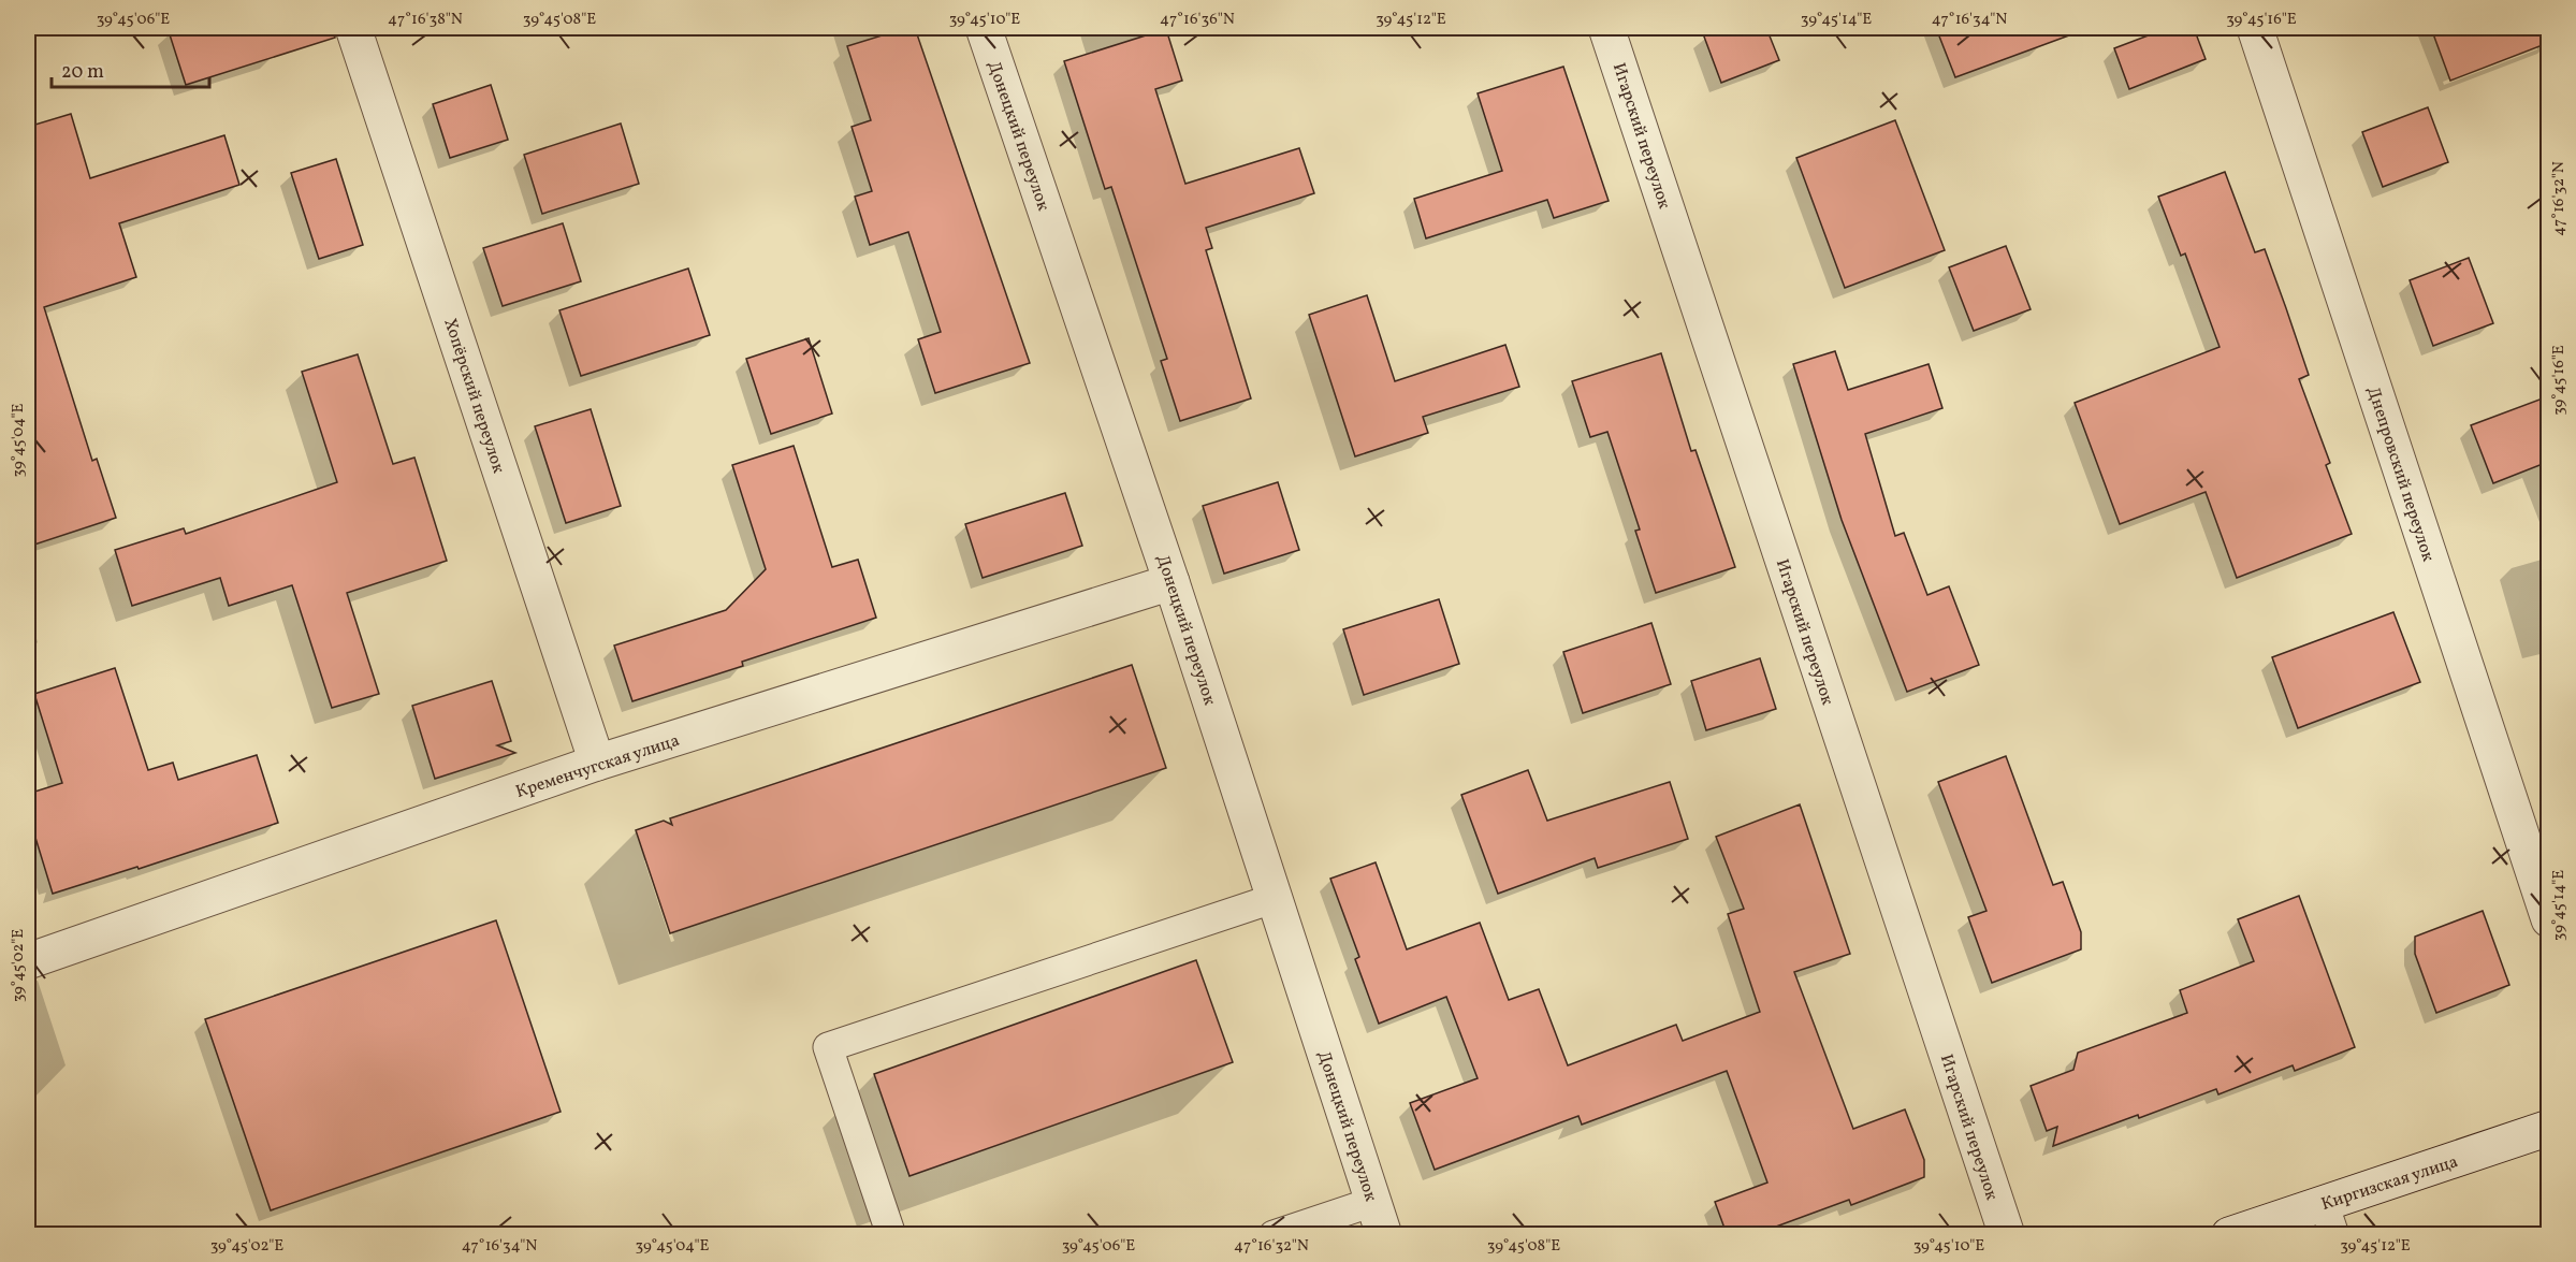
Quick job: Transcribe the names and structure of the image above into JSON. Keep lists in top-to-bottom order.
{
  "streets": {
    "street": [
      "Донецкий переулок",
      "Игарский переулок",
      "Хопёрский переулок",
      "Днепровский переулок",
      "Кременчугская улица",
      "Киргизская улица"
    ]
  },
  "crossings": [
    ["Донецкий переулок", "Кременчугская улица"],
    ["Хопёрский переулок", "Кременчугская улица"]
  ],
  "scale_bar": "20 m",
  "coordinates": [
    "39°45'06\"E",
    "47°16'38\"N",
    "39°45'08\"E",
    "39°45'10\"E",
    "47°16'36\"N",
    "39°45'12\"E",
    "39°45'14\"E",
    "47°16'34\"N",
    "39°45'16\"E",
    "47°16'32\"N",
    "39°45'04\"E",
    "39°45'02\"E"
  ]
}
